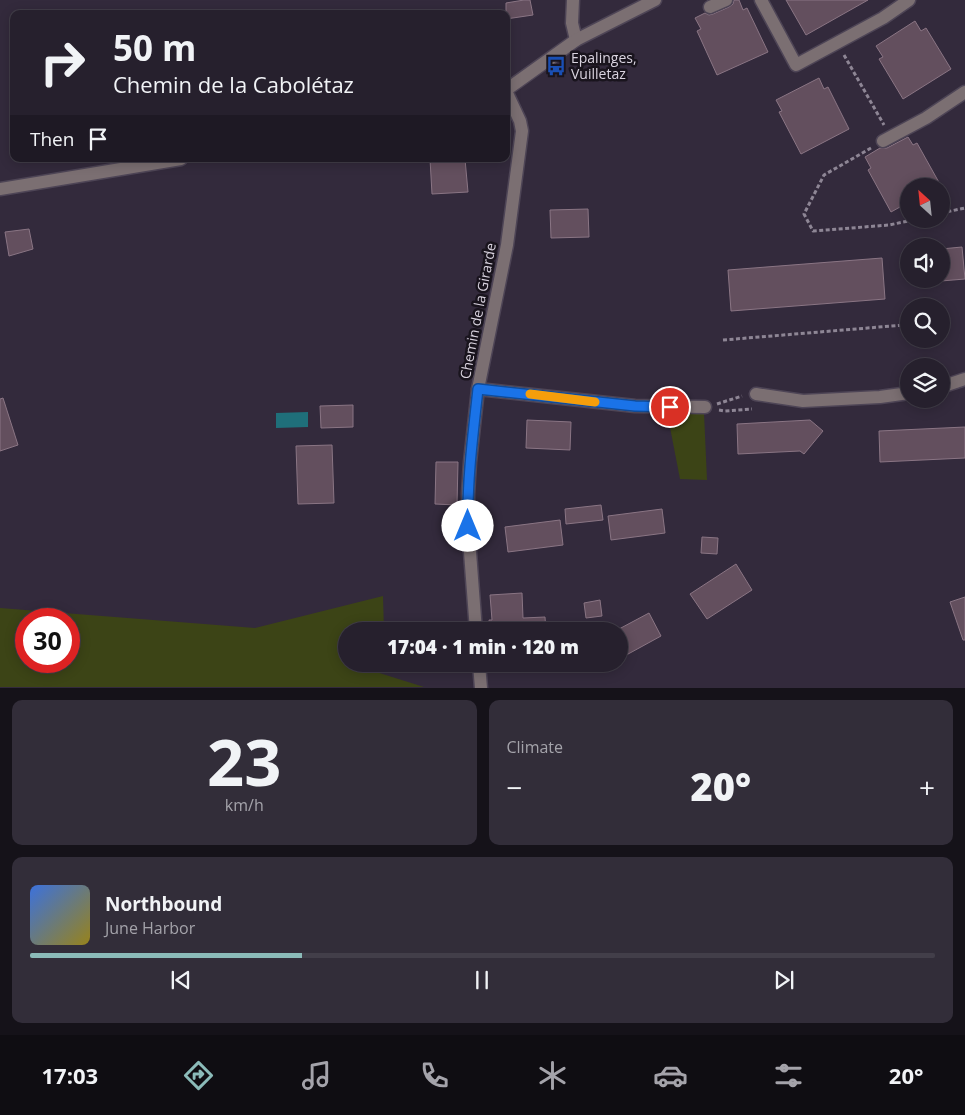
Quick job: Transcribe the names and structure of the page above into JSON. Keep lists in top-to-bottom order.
{
  "streets": {
    "street": ["Chemin de la Girarde"]
  },
  "places": {
    "bus stop": ["Epalinges, Vuilletaz"]
  },
  "north": "top left",
  "page": {
    "turn": ["50 m", "Chemin de la Cabolétaz"],
    "then": "Then",
    "limit": "30",
    "trip": "17:04 · 1 min · 120 m",
    "tile": [
      ["23", "km/h"],
      "Climate"
    ],
    "heat": ["−", "20°", "+"],
    "song": ["Northbound", "June Harbor"],
    "tabs": ["17:03", "20°"]
  }
}
